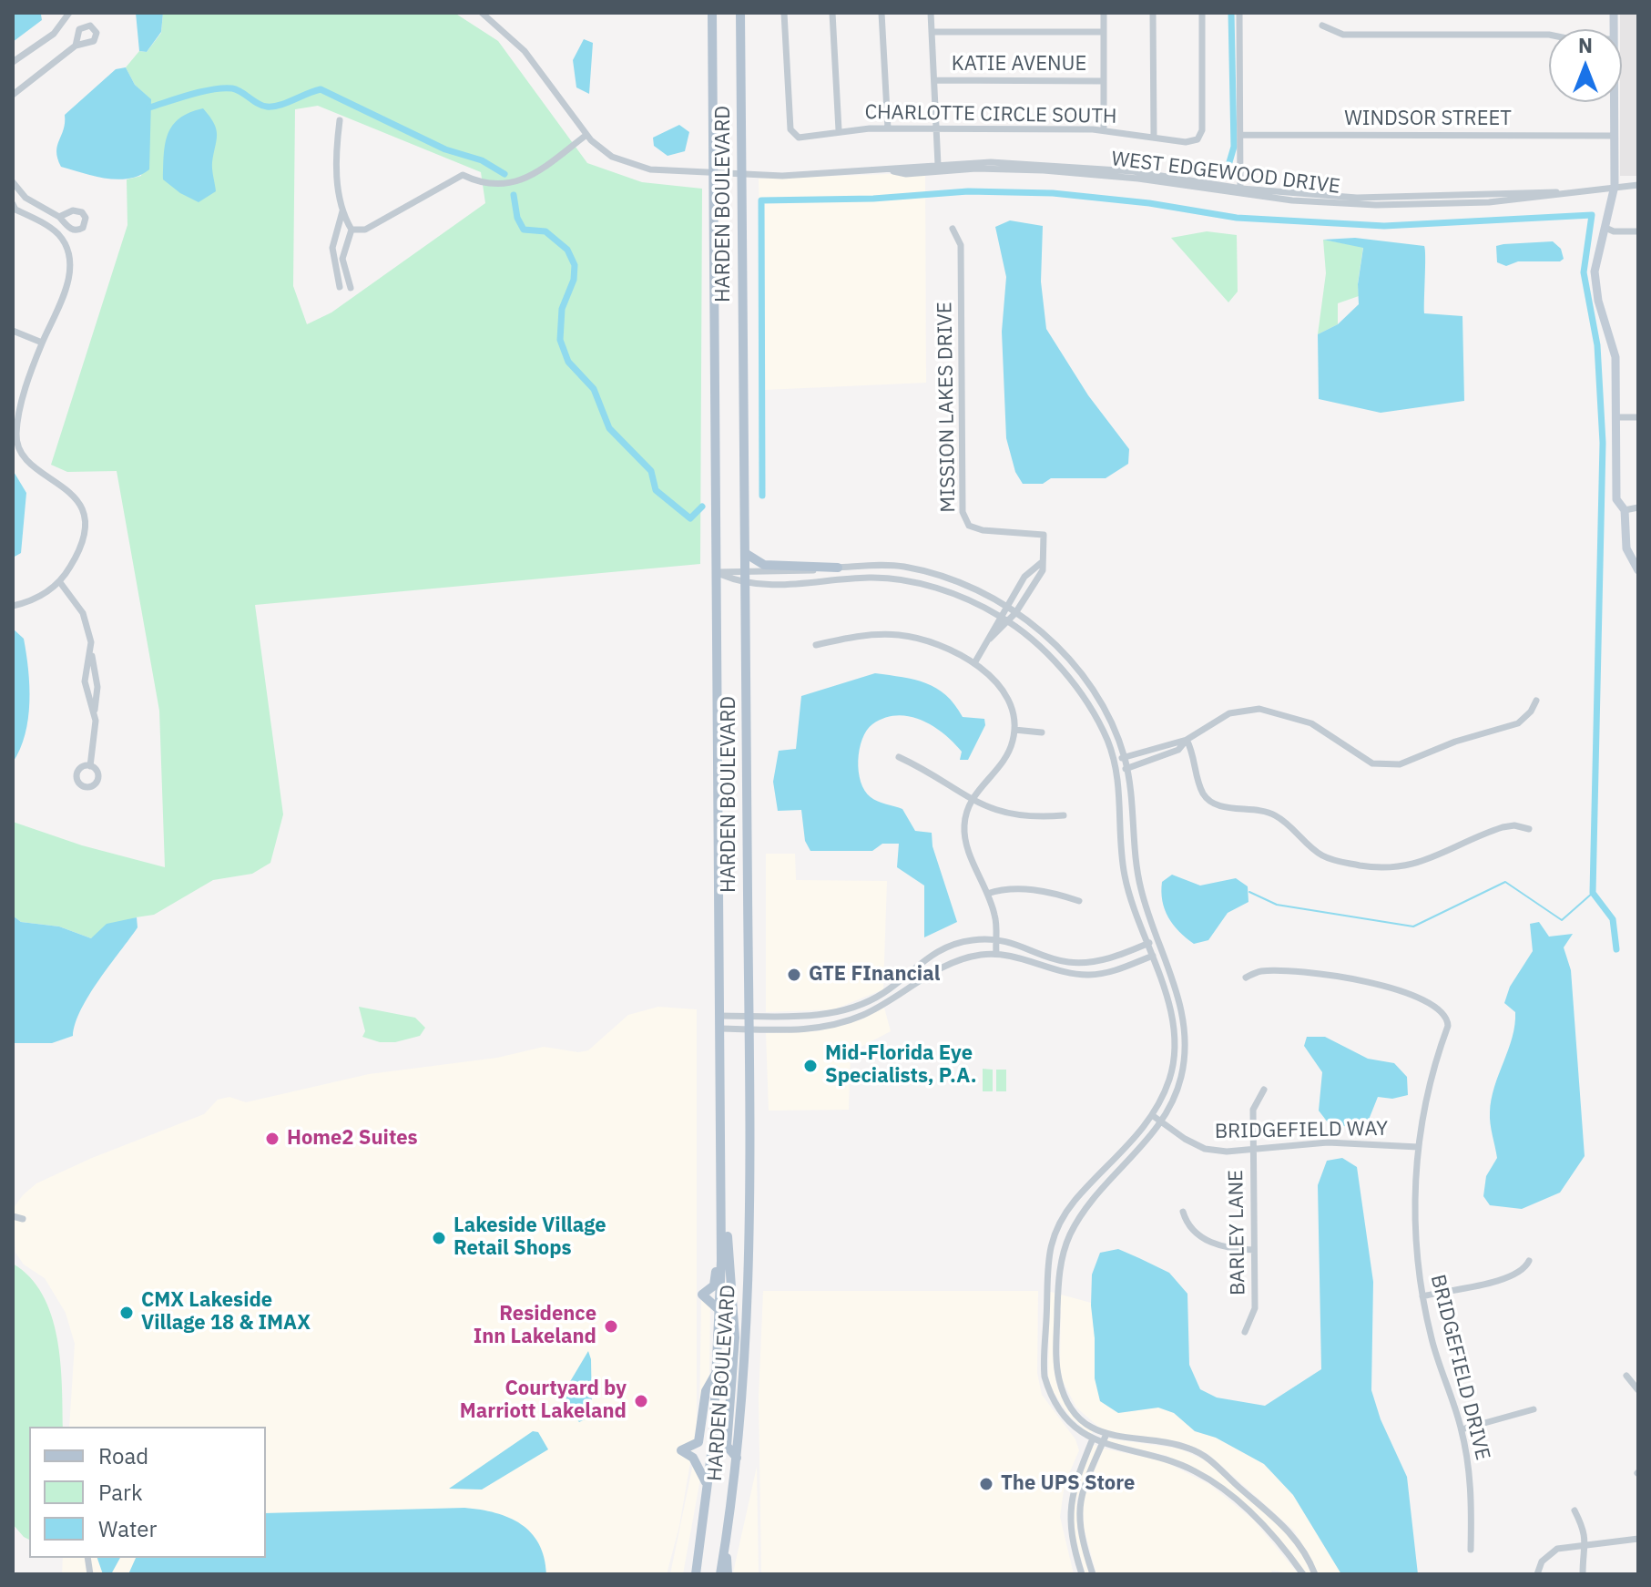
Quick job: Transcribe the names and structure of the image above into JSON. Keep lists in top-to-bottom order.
{
  "streets": {
    "main road": ["HARDEN BOULEVARD"],
    "street": [
      "KATIE AVENUE",
      "CHARLOTTE CIRCLE SOUTH",
      "WINDSOR STREET",
      "WEST EDGEWOOD DRIVE",
      "MISSION LAKES DRIVE",
      "BRIDGEFIELD WAY",
      "BARLEY LANE",
      "BRIDGEFIELD DRIVE"
    ]
  },
  "crossings": [
    ["WEST EDGEWOOD DRIVE", "HARDEN BOULEVARD"],
    ["BRIDGEFIELD WAY", "BARLEY LANE"],
    ["BRIDGEFIELD WAY", "BRIDGEFIELD DRIVE"]
  ],
  "places": [
    "GTE FInancial",
    "Mid-Florida Eye Specialists, P.A.",
    "Home2 Suites",
    "Lakeside Village Retail Shops",
    "CMX Lakeside Village 18 & IMAX",
    "Residence Inn Lakeland",
    "Courtyard by Marriott Lakeland",
    "The UPS Store"
  ],
  "legend": ["Road", "Park", "Water"],
  "north": "top"
}
